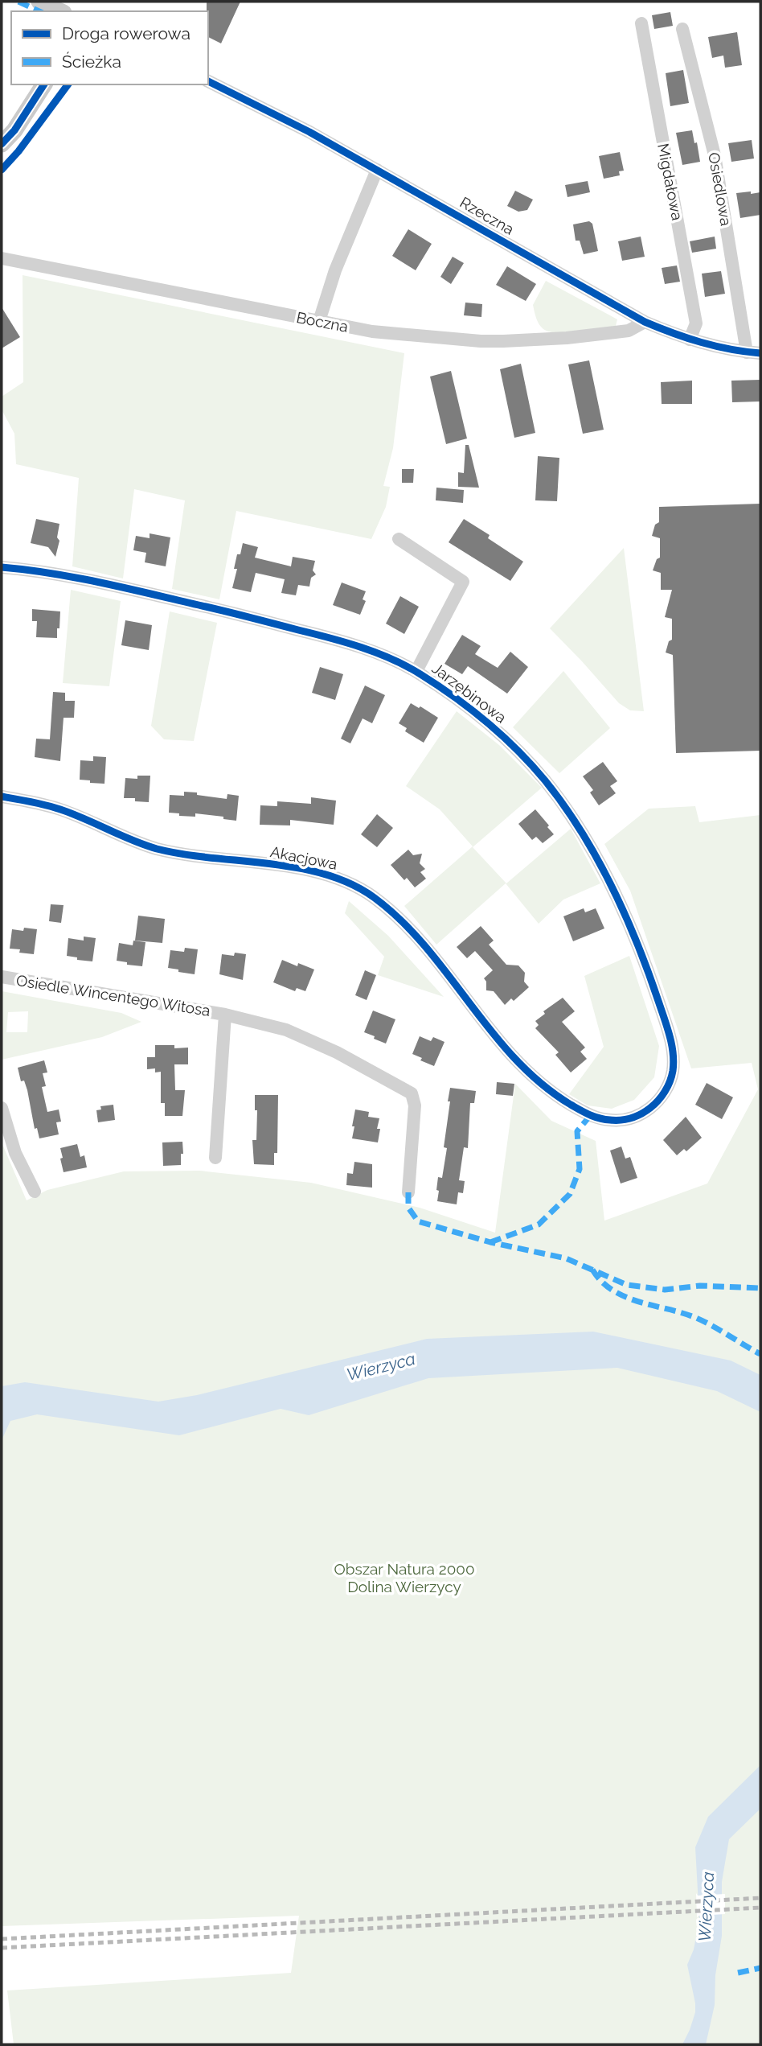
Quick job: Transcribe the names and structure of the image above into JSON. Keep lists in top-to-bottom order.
{
  "streets": {
    "street": [
      "Migdałowa",
      "Osiedlowa",
      "Rzeczna",
      "Boczna",
      "Jarzębinowa",
      "Akacjowa",
      "Osiedle Wincentego Witosa"
    ]
  },
  "crossings": [
    ["Migdałowa", "Rzeczna"],
    ["Osiedlowa", "Rzeczna"],
    ["Rzeczna", "Boczna"],
    ["Jarzębinowa", "Akacjowa"]
  ],
  "water": ["Wierzyca"],
  "parks": ["Obszar Natura 2000 Dolina Wierzycy"],
  "legend": ["Droga rowerowa", "Ścieżka"]
}
